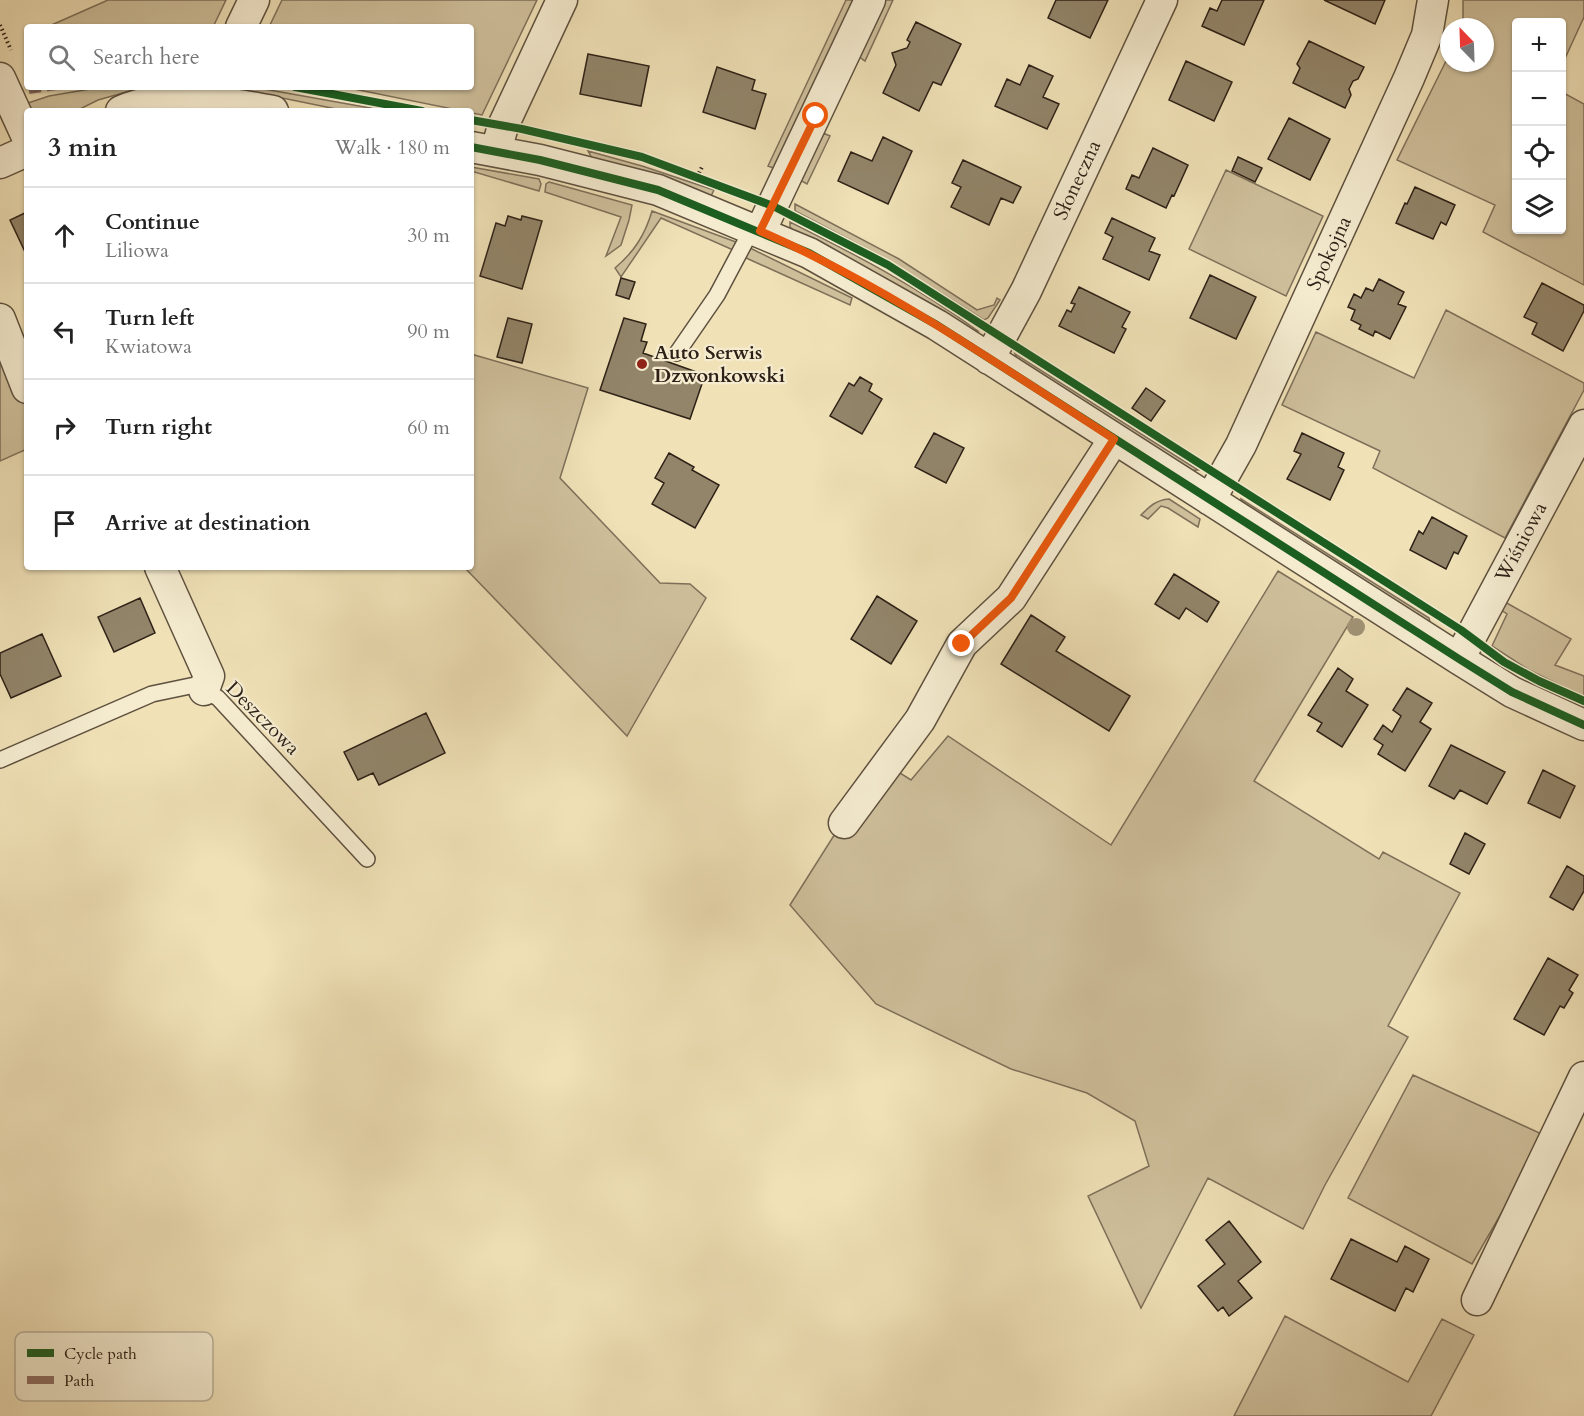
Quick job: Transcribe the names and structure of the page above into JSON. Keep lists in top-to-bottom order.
{
  "streets": {
    "street": ["Słoneczna", "Spokojna", "Wiśniowa"],
    "lane": ["Deszczowa"]
  },
  "places": ["Auto Serwis Dzwonkowski"],
  "legend": ["Cycle path", "Path"],
  "north": "top left",
  "page": {
    "map_buttons": ["+", "−"],
    "search": "Search here",
    "heading": ["3 min", "Walk · 180 m"],
    "list": [
      ["Continue", "Liliowa", "30 m"],
      ["Turn left", "Kwiatowa", "90 m"],
      ["Turn right", "60 m"],
      "Arrive at destination"
    ]
  }
}
